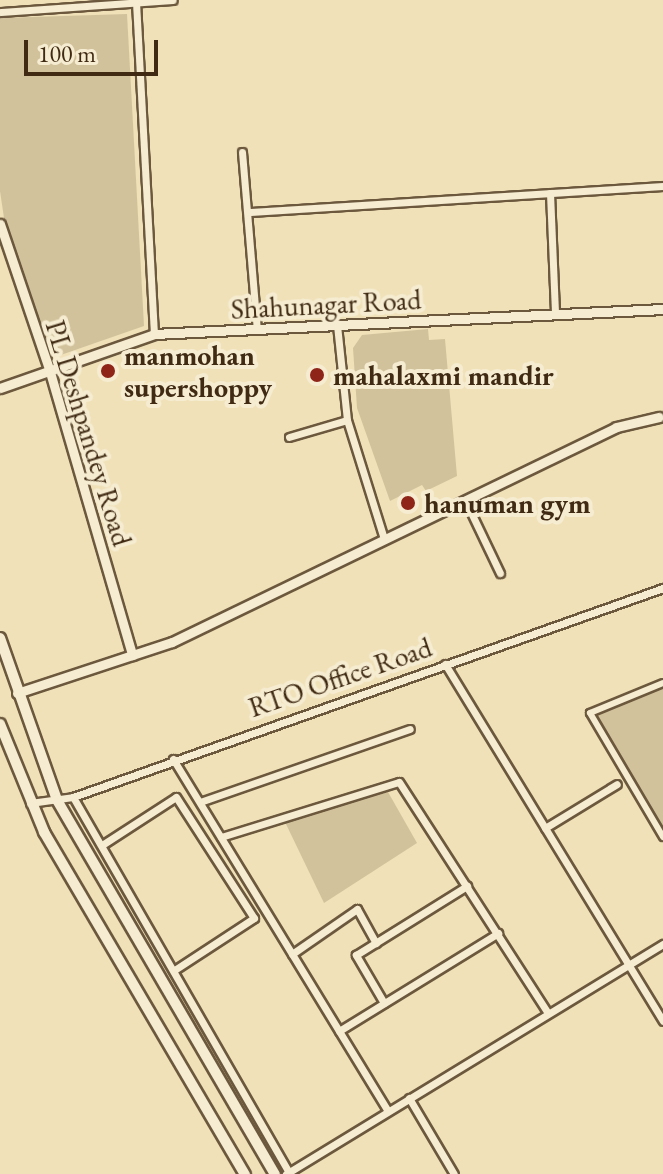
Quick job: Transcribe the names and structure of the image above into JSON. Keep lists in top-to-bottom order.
{
  "streets": {
    "street": ["Shahunagar Road", "PL Deshpandey Road", "RTO Office Road"]
  },
  "crossings": [
    ["Shahunagar Road", "PL Deshpandey Road"]
  ],
  "places": ["manmohan supershoppy", "mahalaxmi mandir", "hanuman gym"],
  "scale_bar": "100 m"
}
